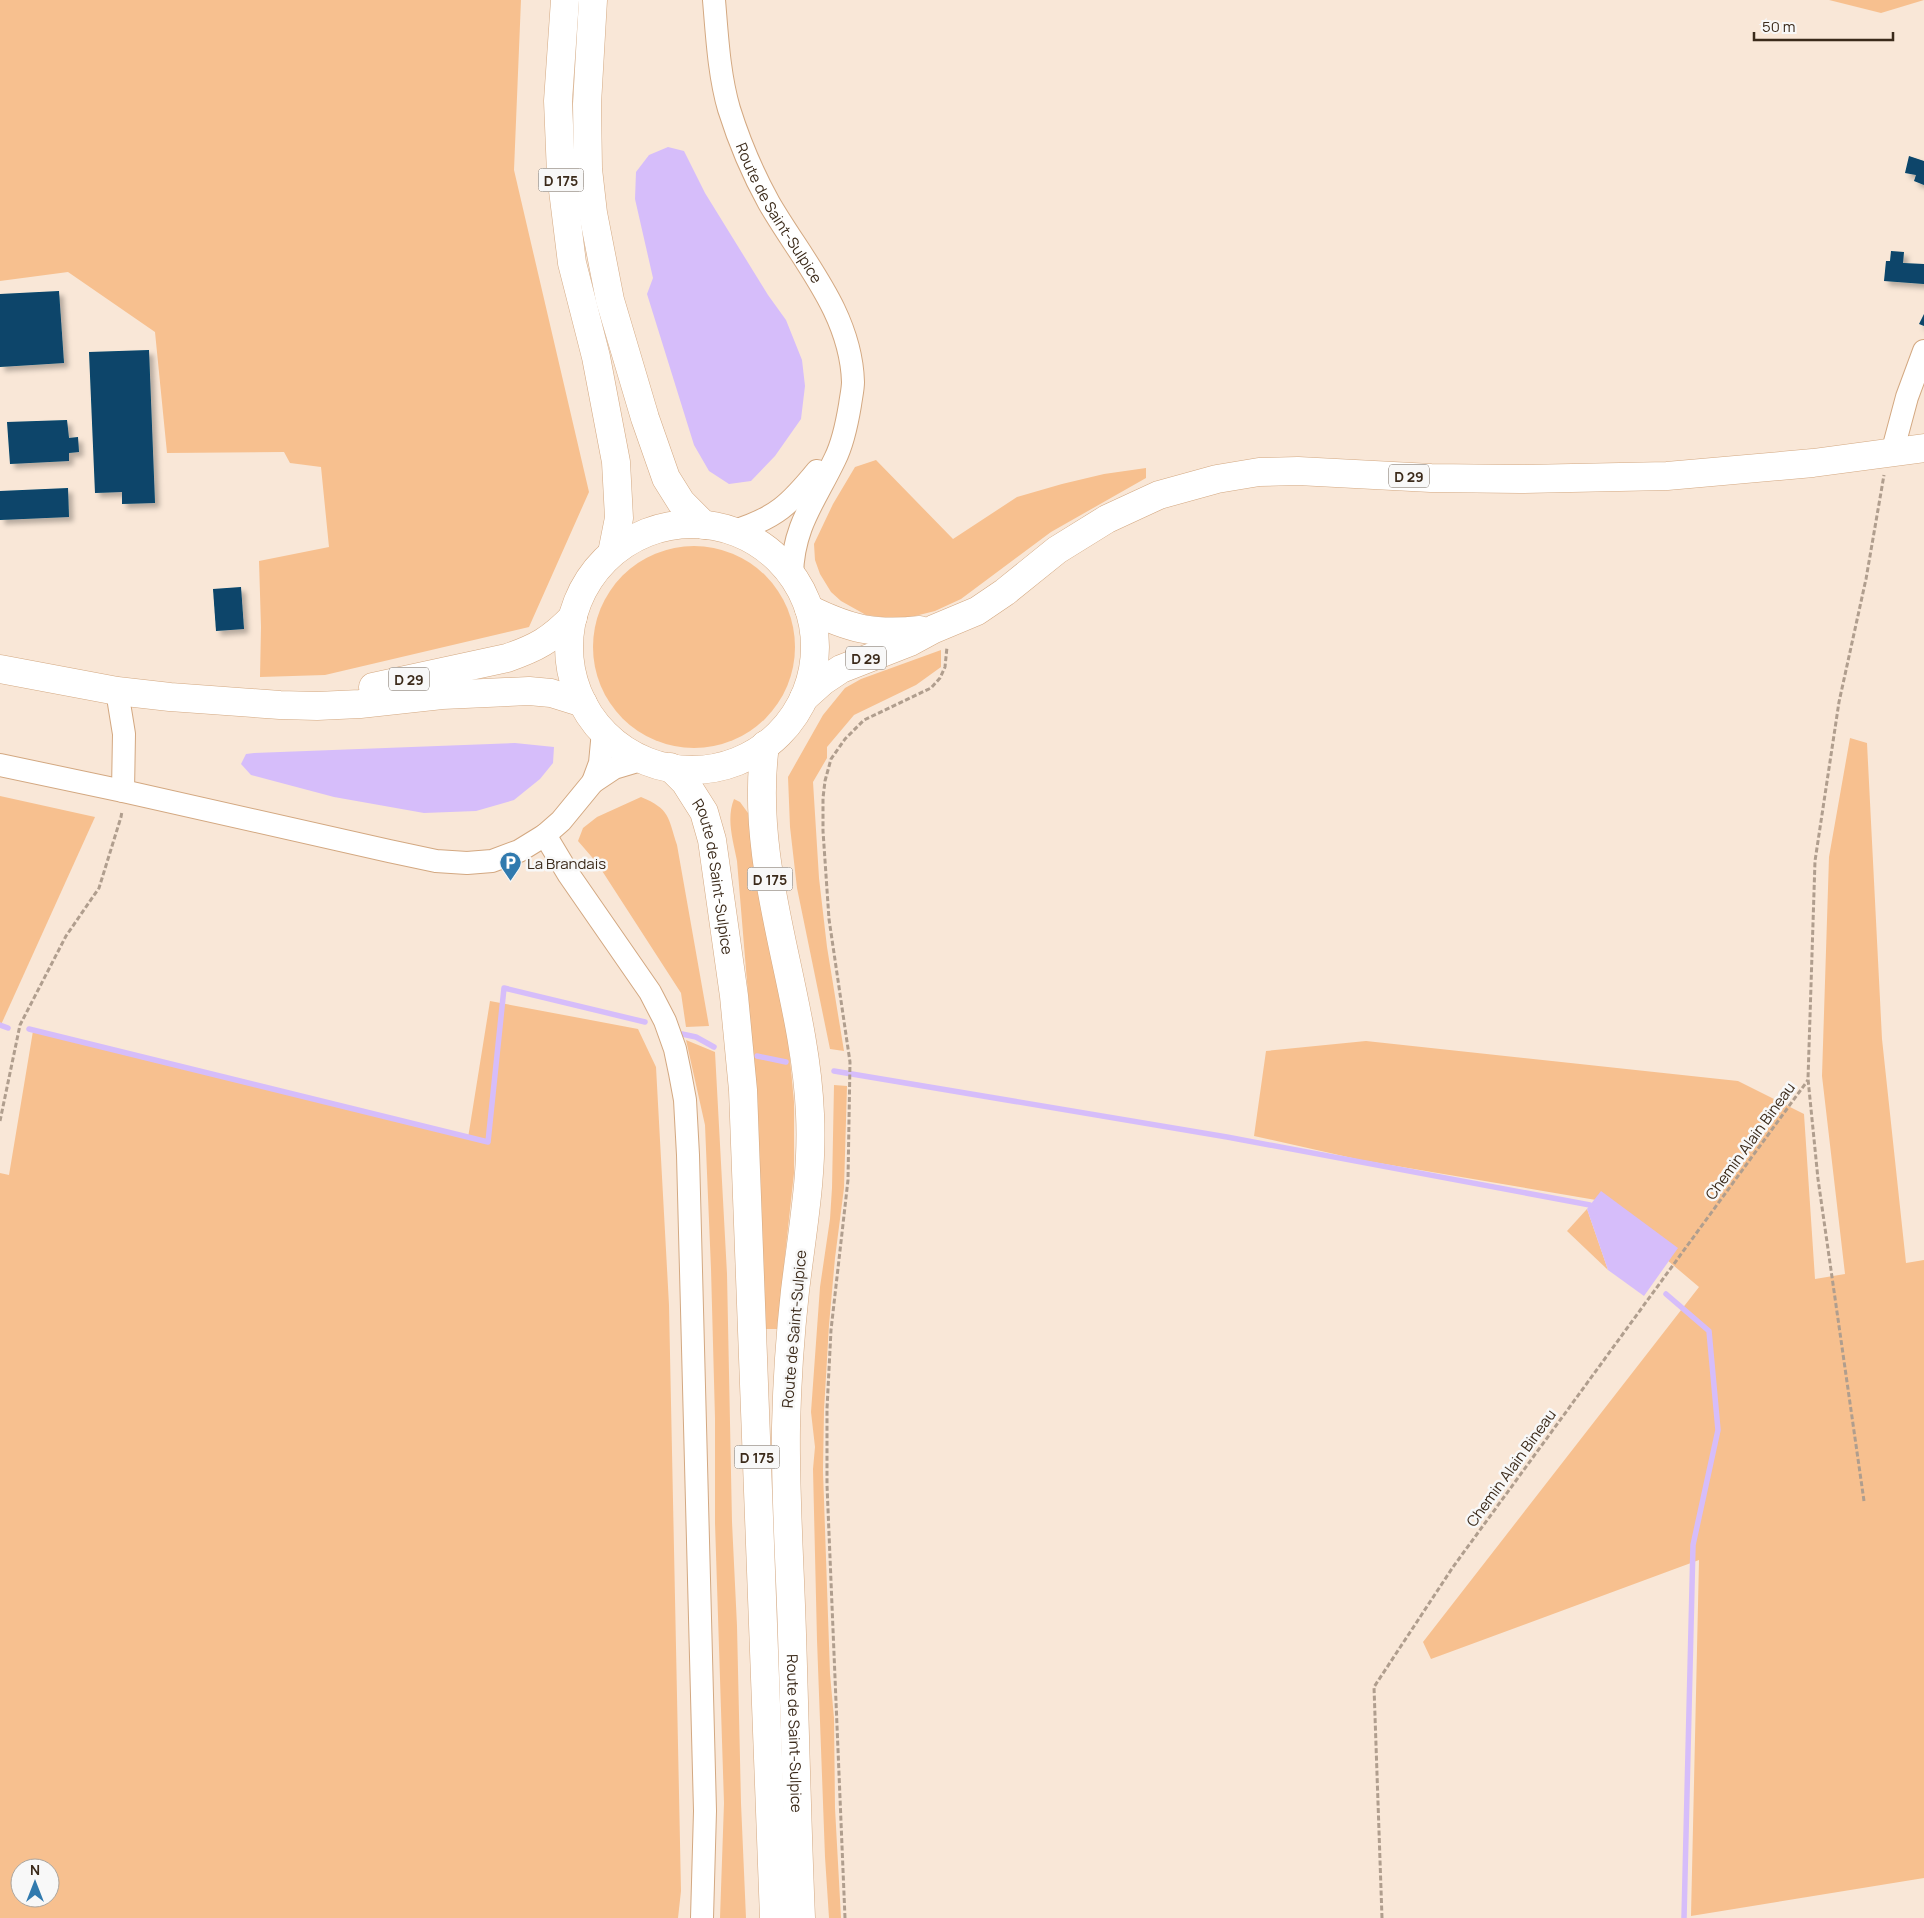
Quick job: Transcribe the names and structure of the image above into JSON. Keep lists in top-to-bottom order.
{
  "streets": {
    "main road": ["D 175", "Route de Saint-Sulpice", "D 29"],
    "path": ["Chemin Alain Bineau"]
  },
  "places": {
    "parking": ["La Brandais"]
  },
  "scale_bar": "50 m",
  "north": "top"
}
